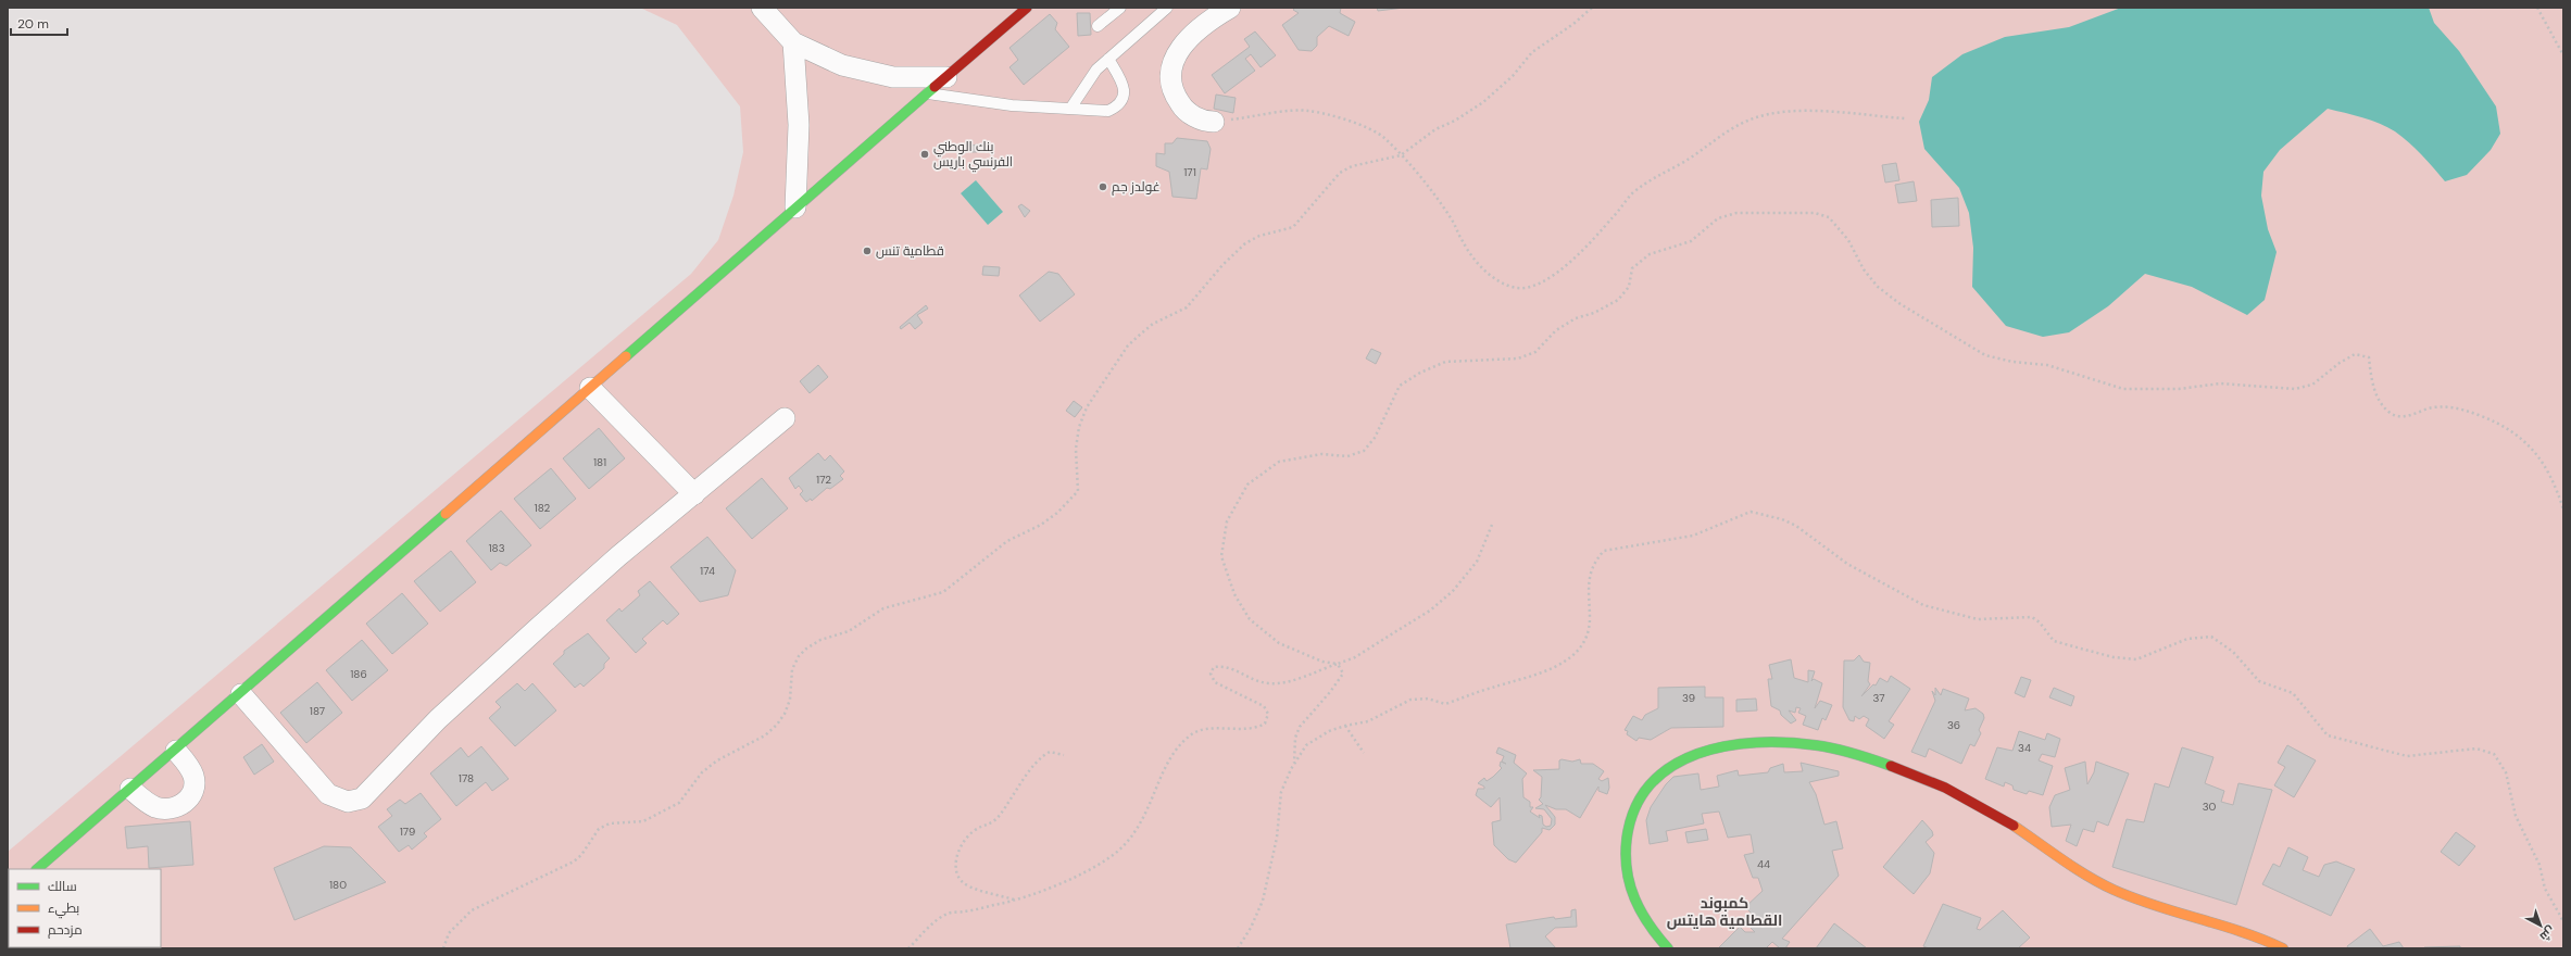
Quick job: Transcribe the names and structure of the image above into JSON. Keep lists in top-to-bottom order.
{
  "districts": ["كمبوند القطامية هايتس"],
  "places": ["بنك الوطني الفرنسي باريس", "غولدز جم", "قطامية تنس"],
  "house_numbers": [
    "171",
    "181",
    "172",
    "182",
    "183",
    "174",
    "186",
    "39",
    "37",
    "187",
    "36",
    "34",
    "178",
    "30",
    "179",
    "44",
    "180"
  ],
  "legend": ["سالك", "بطيء", "مزدحم"],
  "scale_bar": "20 m",
  "north": "bottom right"
}
